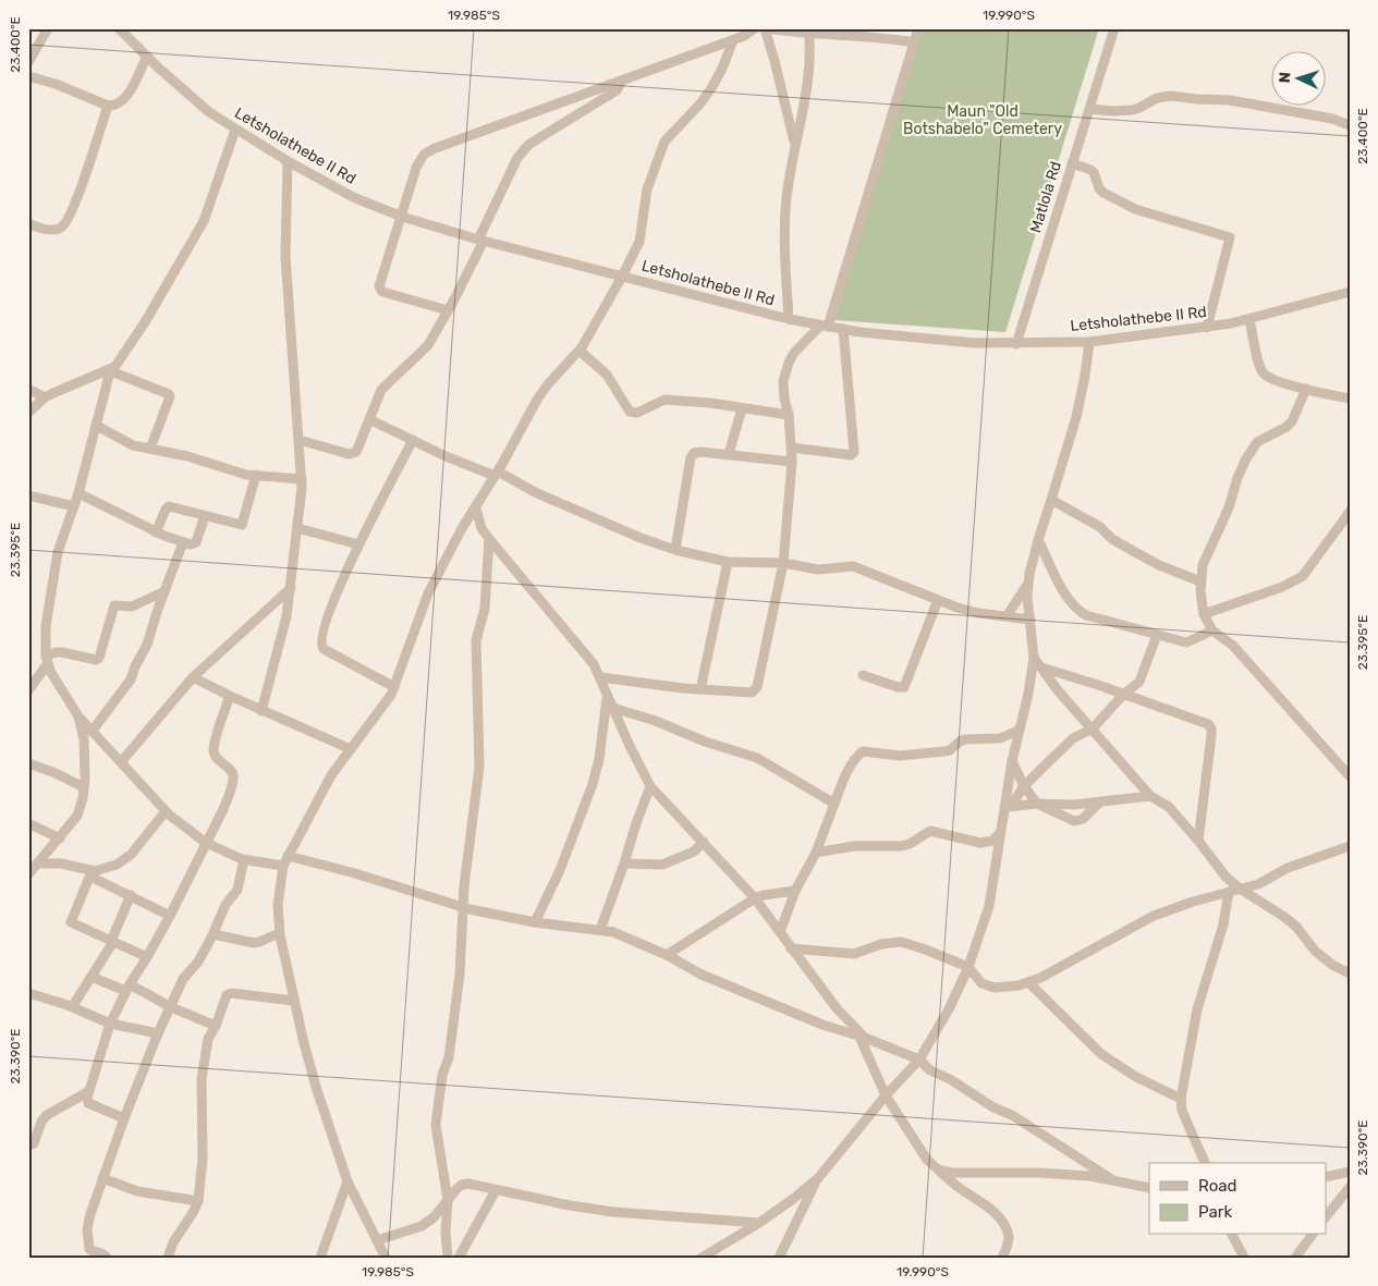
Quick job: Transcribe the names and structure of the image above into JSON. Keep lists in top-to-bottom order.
{
  "streets": {
    "street": ["Letsholathebe II Rd", "Matlola Rd"]
  },
  "crossings": [
    ["Letsholathebe II Rd", "Matlola Rd"]
  ],
  "parks": ["Maun \"Old Botshabelo\" Cemetery"],
  "legend": ["Road", "Park"],
  "north": "left",
  "coordinates": [
    "19.985°S",
    "19.990°S",
    "23.400°E",
    "23.395°E",
    "23.390°E"
  ]
}
